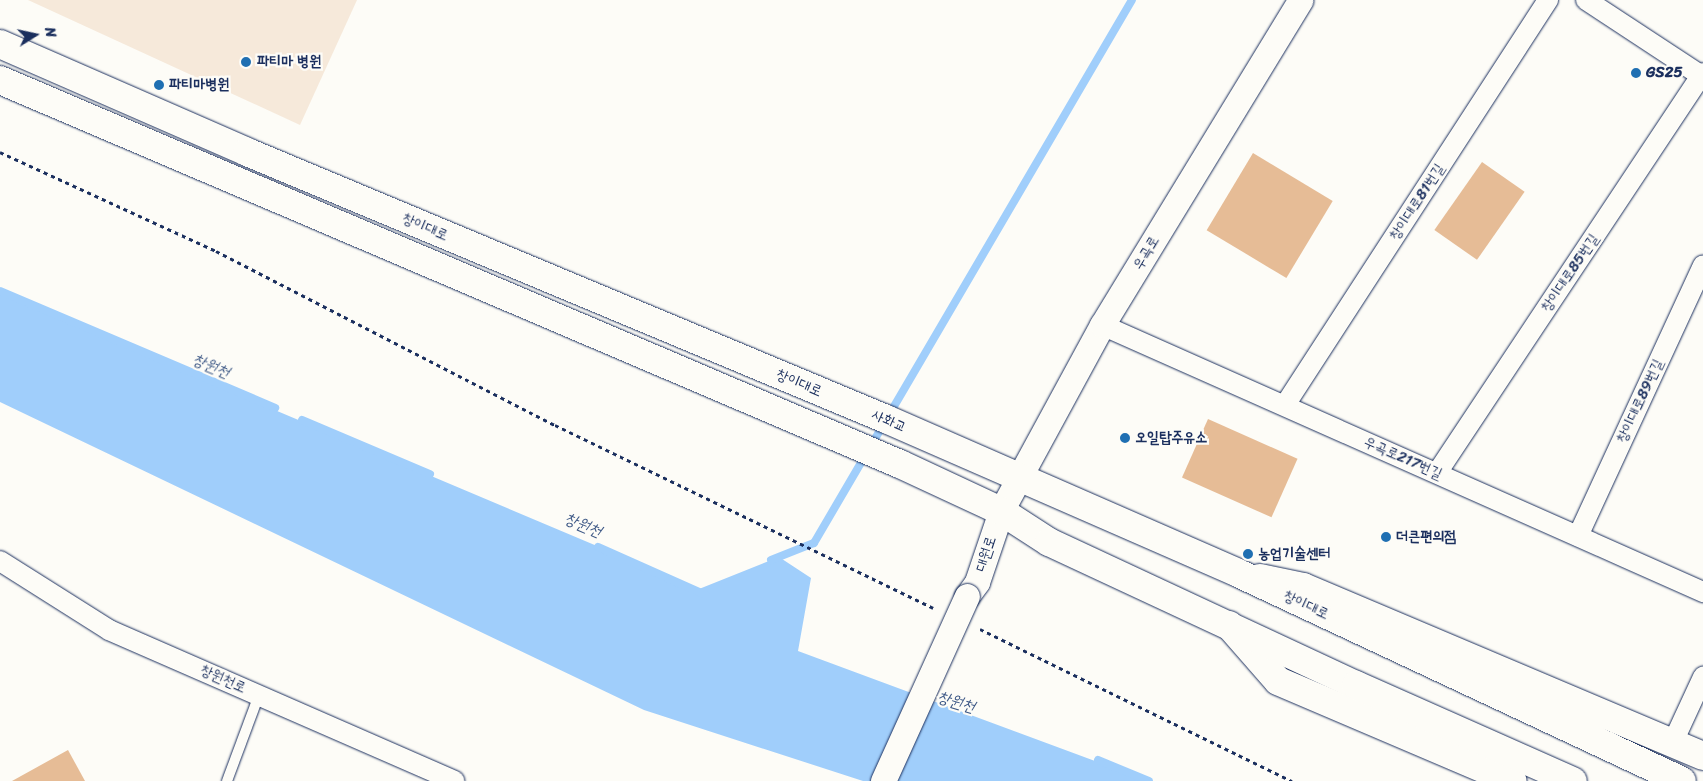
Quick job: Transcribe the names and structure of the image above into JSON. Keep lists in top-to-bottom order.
{
  "streets": {
    "main road": ["창이대로", "사화교"],
    "street": [
      "창이대로81번길",
      "우곡로",
      "창이대로85번길",
      "창이대로89번길",
      "우곡로217번길",
      "대원로",
      "창원천로"
    ]
  },
  "crossings": [
    ["창이대로81번길", "우곡로217번길"],
    ["창이대로", "우곡로"],
    ["창이대로", "사화교"],
    ["우곡로", "우곡로217번길"],
    ["우곡로", "대원로"],
    ["창이대로85번길", "우곡로217번길"],
    ["창이대로89번길", "우곡로217번길"]
  ],
  "water": ["창원천"],
  "places": [
    "파티마 병원",
    "GS25",
    "파티마병원",
    "오일탑주유소",
    "더큰편의점",
    "농업기술센터"
  ],
  "north": "right"
}
